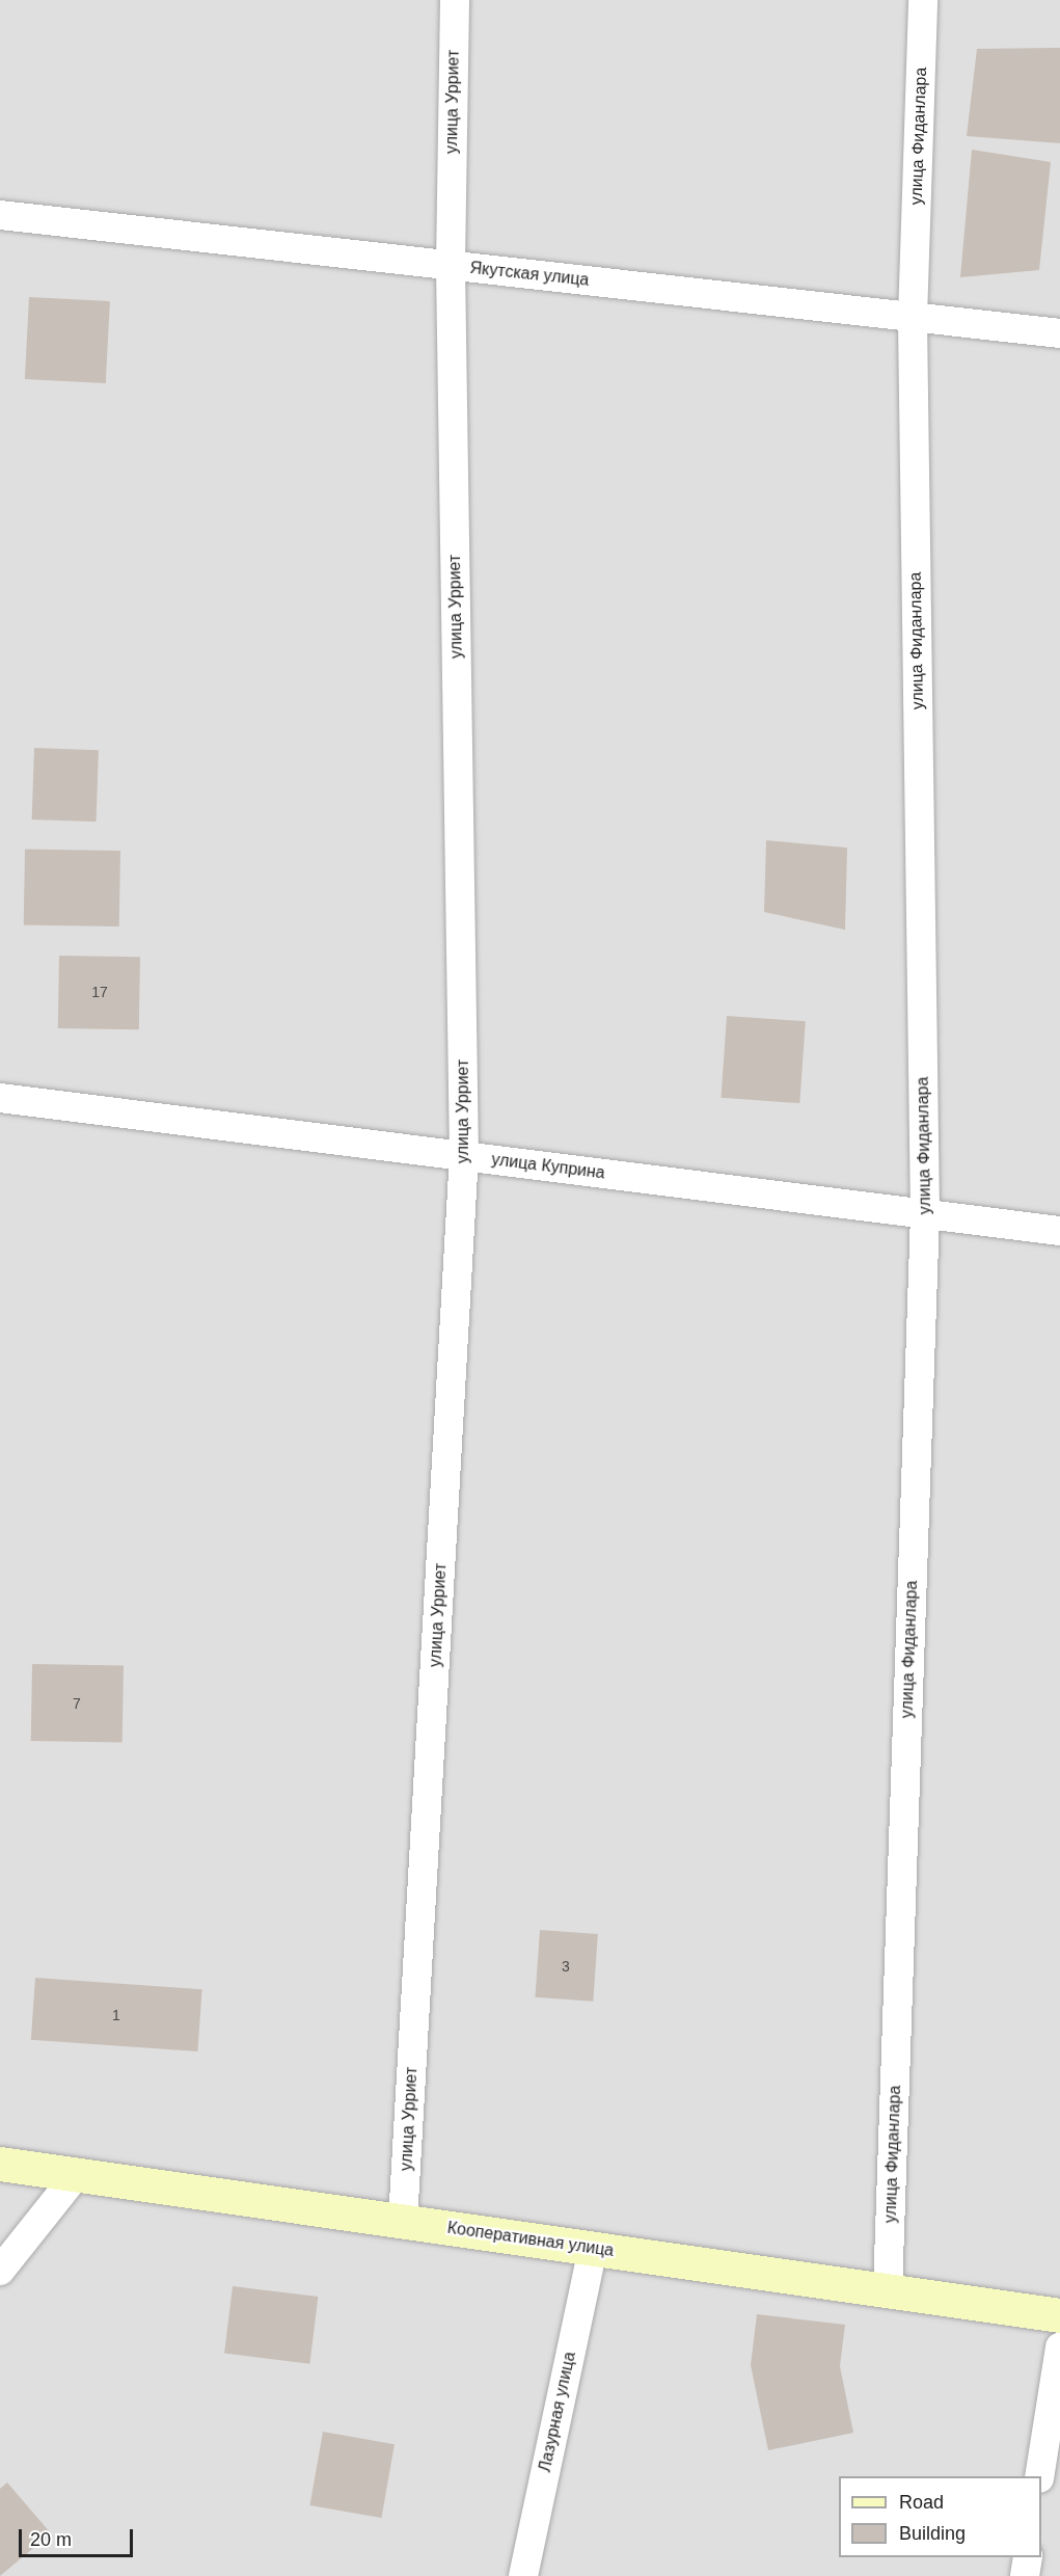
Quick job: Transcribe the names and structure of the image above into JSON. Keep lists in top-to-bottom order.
{
  "streets": {
    "street": [
      "улица Урриет",
      "улица Фиданлара",
      "Якутская улица",
      "улица Куприна",
      "Кооперативная улица",
      "Лазурная улица"
    ]
  },
  "crossings": [
    ["улица Урриет", "Якутская улица"],
    ["улица Урриет", "улица Куприна"],
    ["улица Урриет", "Кооперативная улица"],
    ["улица Фиданлара", "Якутская улица"],
    ["улица Фиданлара", "улица Куприна"],
    ["улица Фиданлара", "Кооперативная улица"],
    ["Кооперативная улица", "Лазурная улица"]
  ],
  "house_numbers": [
    "17",
    "7",
    "3",
    "1"
  ],
  "legend": ["Road", "Building"],
  "scale_bar": "20 m"
}
